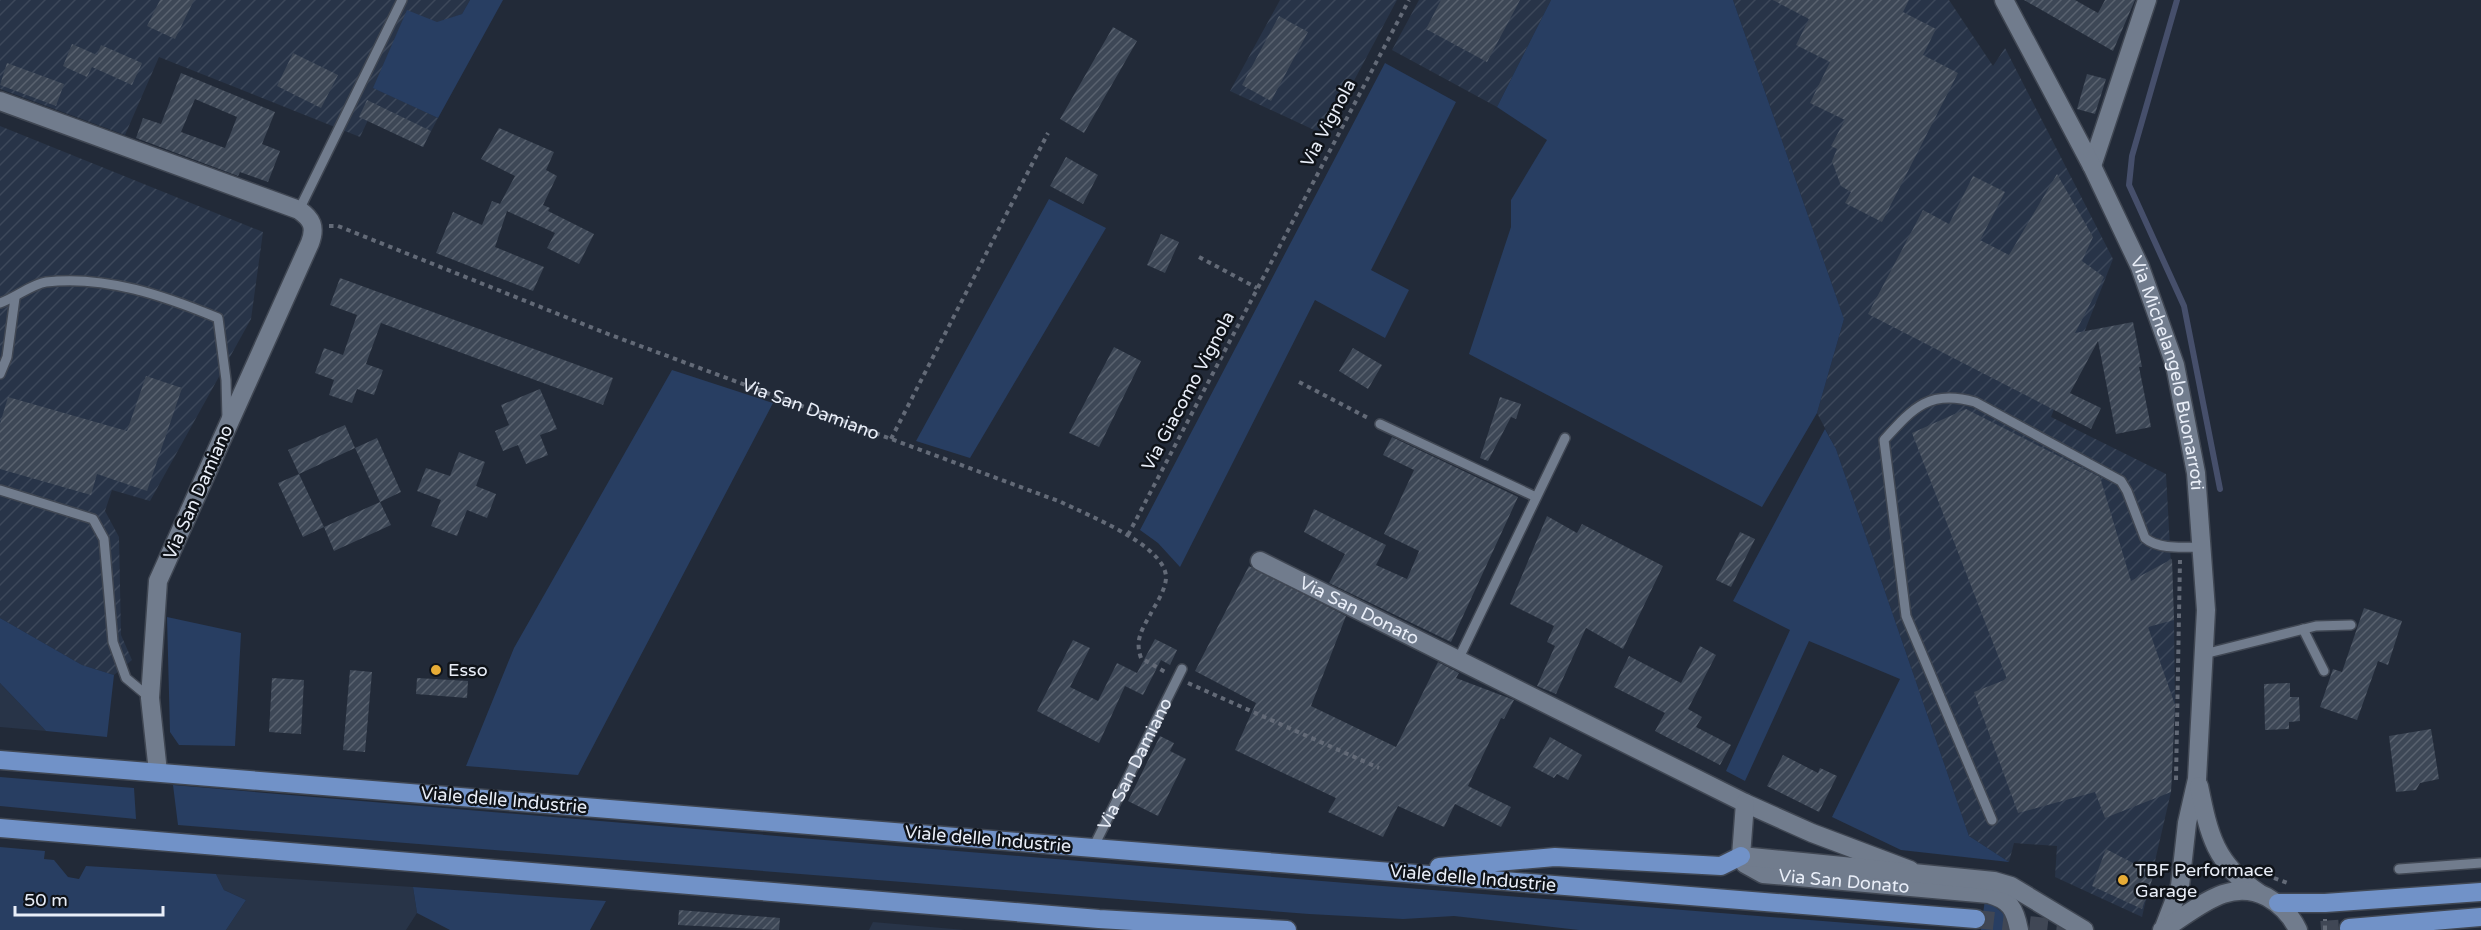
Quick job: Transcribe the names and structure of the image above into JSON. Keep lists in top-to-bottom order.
{
  "streets": {
    "main road": ["Viale delle Industrie"],
    "street": ["Via Michelangelo Buonarroti", "Via San Damiano", "Via San Donato"],
    "path": ["Via Vignola", "Via Giacomo Vignola"]
  },
  "crossings": [
    ["Via Vignola", "Via Giacomo Vignola"],
    ["Via Giacomo Vignola", "Via San Damiano"],
    ["Via San Damiano", "Viale delle Industrie"]
  ],
  "places": ["Esso", "TBF Performace Garage"],
  "scale_bar": "50 m"
}
